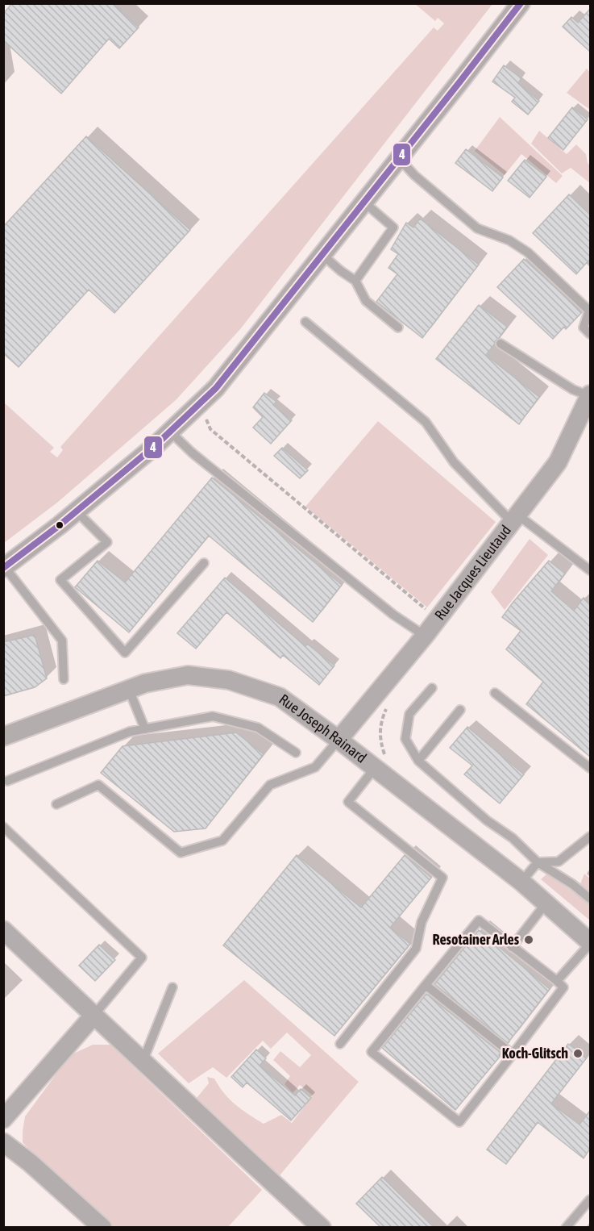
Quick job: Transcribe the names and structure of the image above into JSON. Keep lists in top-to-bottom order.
{
  "streets": {
    "street": ["Rue Jacques Lieutaud", "Rue Joseph Rainard"]
  },
  "crossings": [
    ["Rue Jacques Lieutaud", "Rue Joseph Rainard"]
  ],
  "places": ["Resotainer Arles", "Koch-Glitsch"],
  "lines": ["transit line 4"]
}
